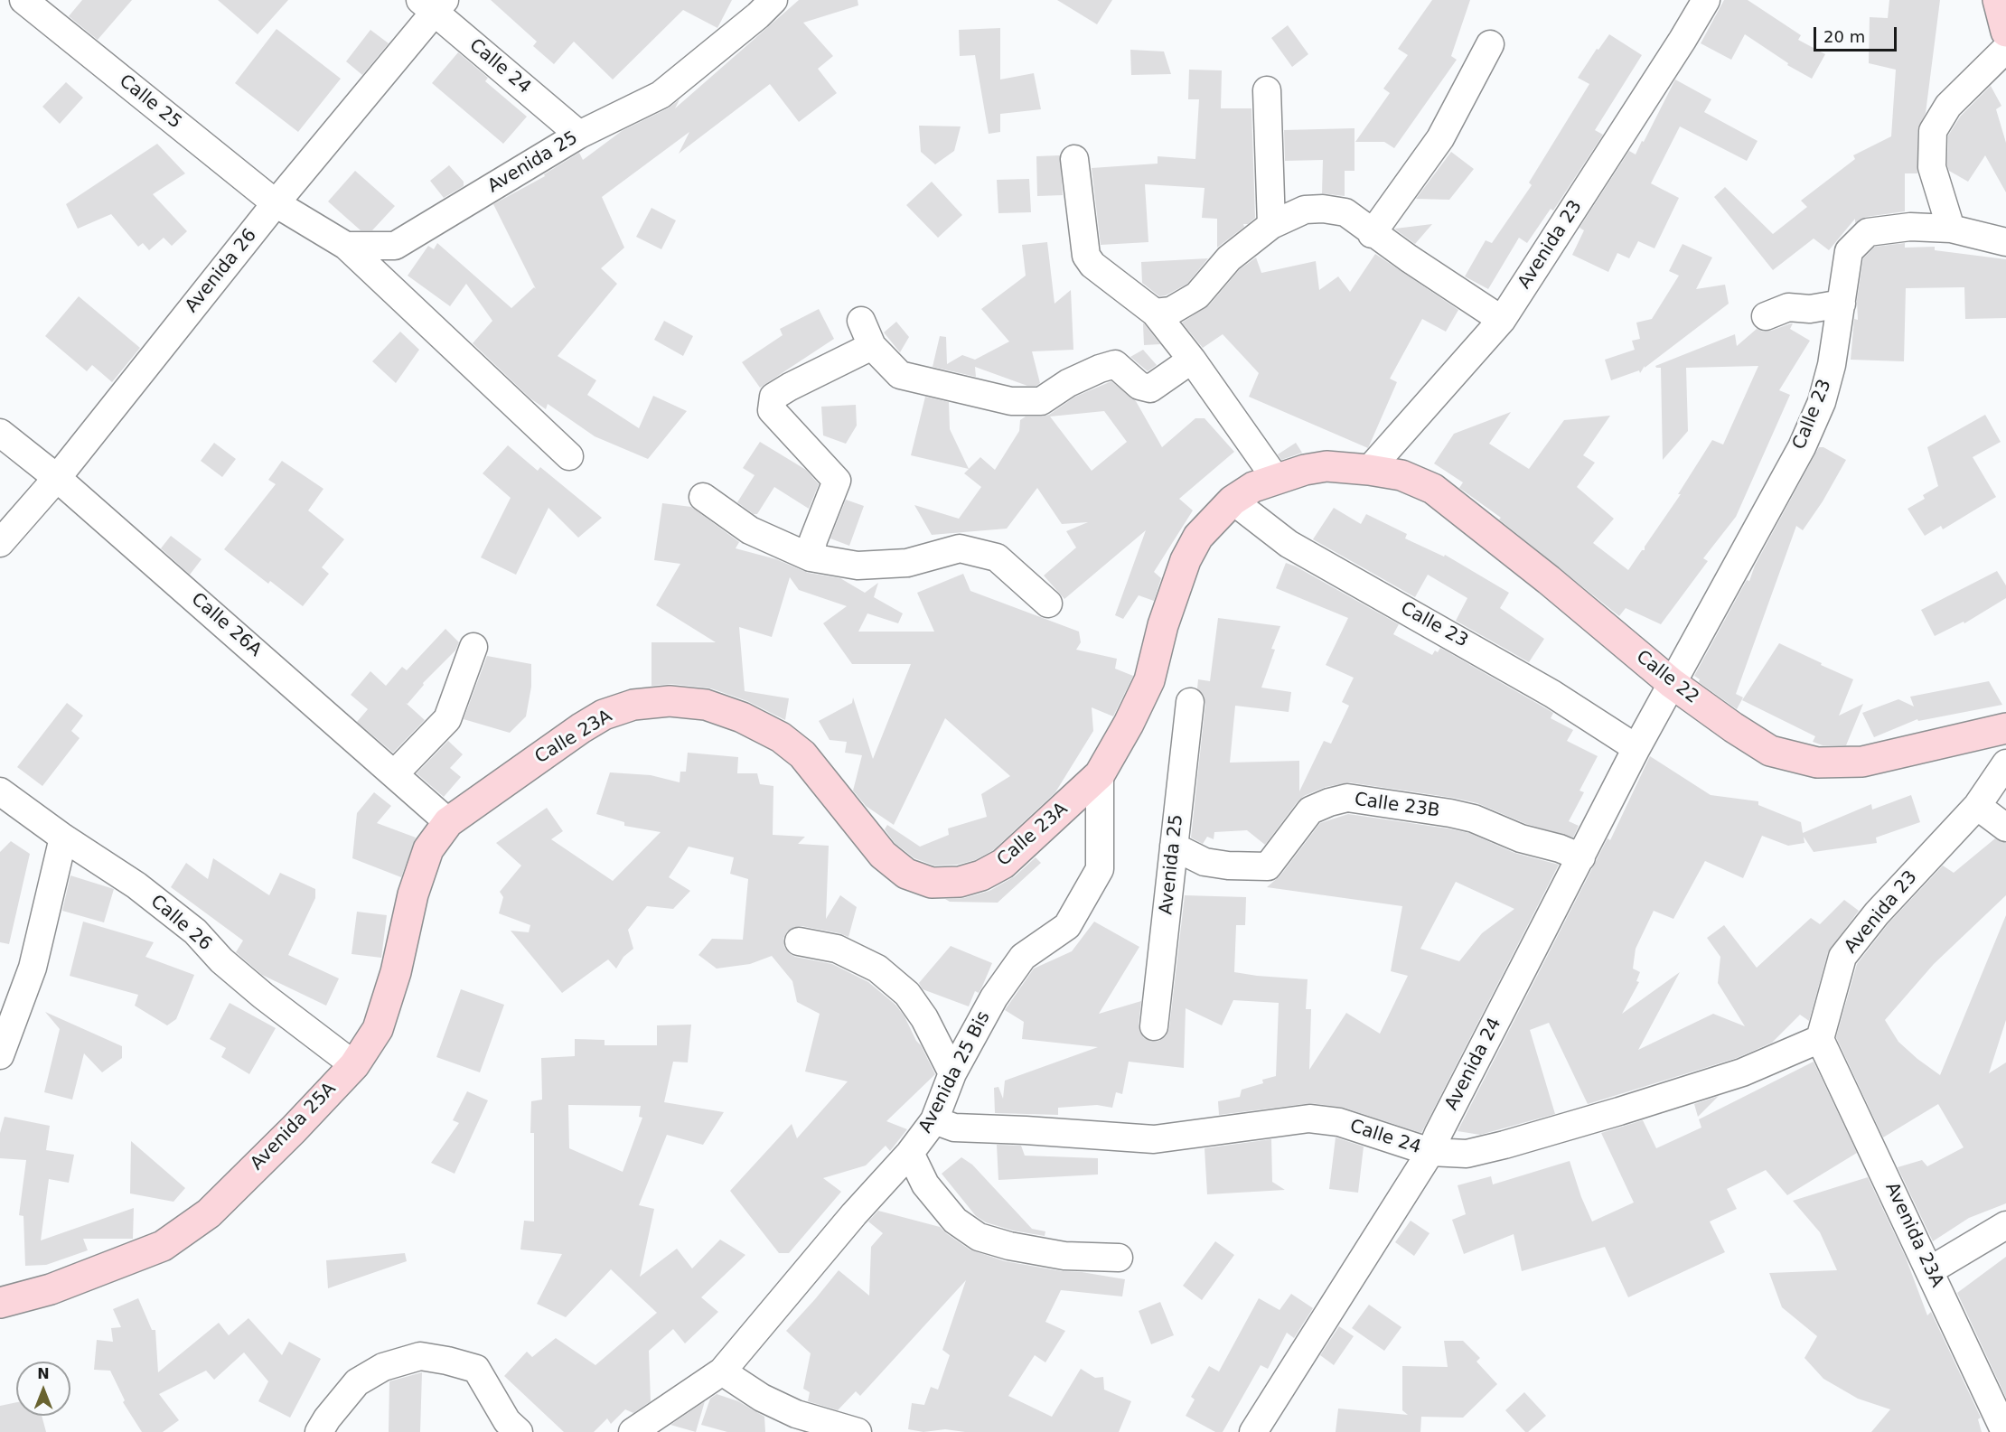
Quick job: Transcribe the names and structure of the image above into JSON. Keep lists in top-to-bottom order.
{
  "streets": {
    "main road": ["Calle 22", "Calle 23A", "Avenida 25A"],
    "street": [
      "Calle 24",
      "Calle 25",
      "Avenida 25",
      "Avenida 23",
      "Avenida 26",
      "Calle 23",
      "Calle 26A",
      "Calle 23B",
      "Calle 26",
      "Avenida 24",
      "Avenida 25 Bis",
      "Avenida 23A"
    ]
  },
  "crossings": [
    ["Calle 24", "Avenida 25"],
    ["Calle 24", "Avenida 23"],
    ["Calle 24", "Avenida 26"],
    ["Calle 24", "Avenida 24"],
    ["Calle 24", "Avenida 25 Bis"],
    ["Calle 24", "Avenida 23A"],
    ["Calle 25", "Avenida 26"],
    ["Avenida 25", "Calle 23B"],
    ["Avenida 23", "Calle 22"],
    ["Avenida 23", "Calle 23A"],
    ["Avenida 23", "Avenida 23A"],
    ["Avenida 26", "Calle 26A"],
    ["Calle 23", "Calle 22"],
    ["Calle 23", "Calle 23A"],
    ["Calle 23", "Avenida 24"],
    ["Calle 26A", "Calle 23A"],
    ["Calle 26A", "Avenida 25A"],
    ["Calle 22", "Calle 23A"],
    ["Calle 22", "Avenida 24"],
    ["Calle 23A", "Avenida 25 Bis"],
    ["Calle 23A", "Avenida 25A"],
    ["Calle 23B", "Avenida 24"],
    ["Calle 26", "Avenida 25A"]
  ],
  "scale_bar": "20 m",
  "north": "top"
}
